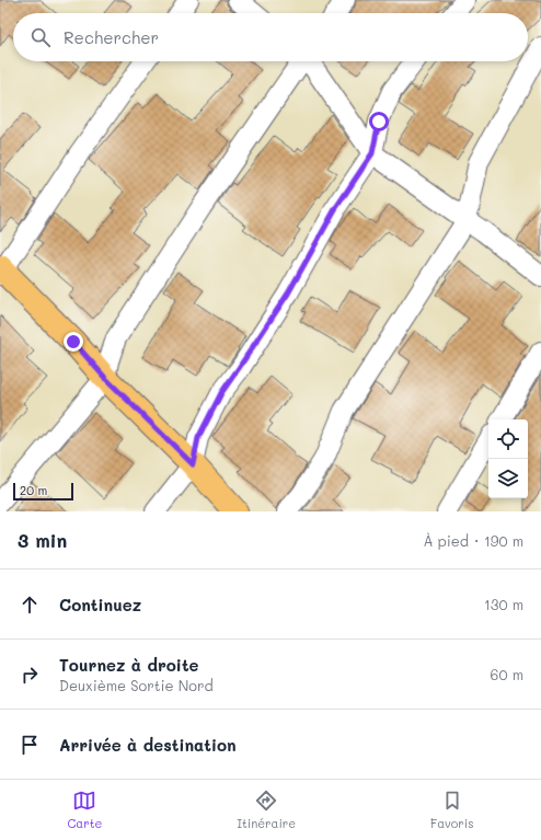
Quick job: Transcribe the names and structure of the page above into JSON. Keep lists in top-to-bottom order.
{
  "scale_bar": "20 m",
  "page": {
    "search": "Rechercher",
    "scale": "20 m",
    "heading": ["3 min", "À pied · 190 m"],
    "list": [
      ["Continuez", "130 m"],
      ["Tournez à droite", "Deuxième Sortie Nord", "60 m"],
      "Arrivée à destination"
    ],
    "nav": ["Carte", "Itinéraire", "Favoris"]
  }
}
